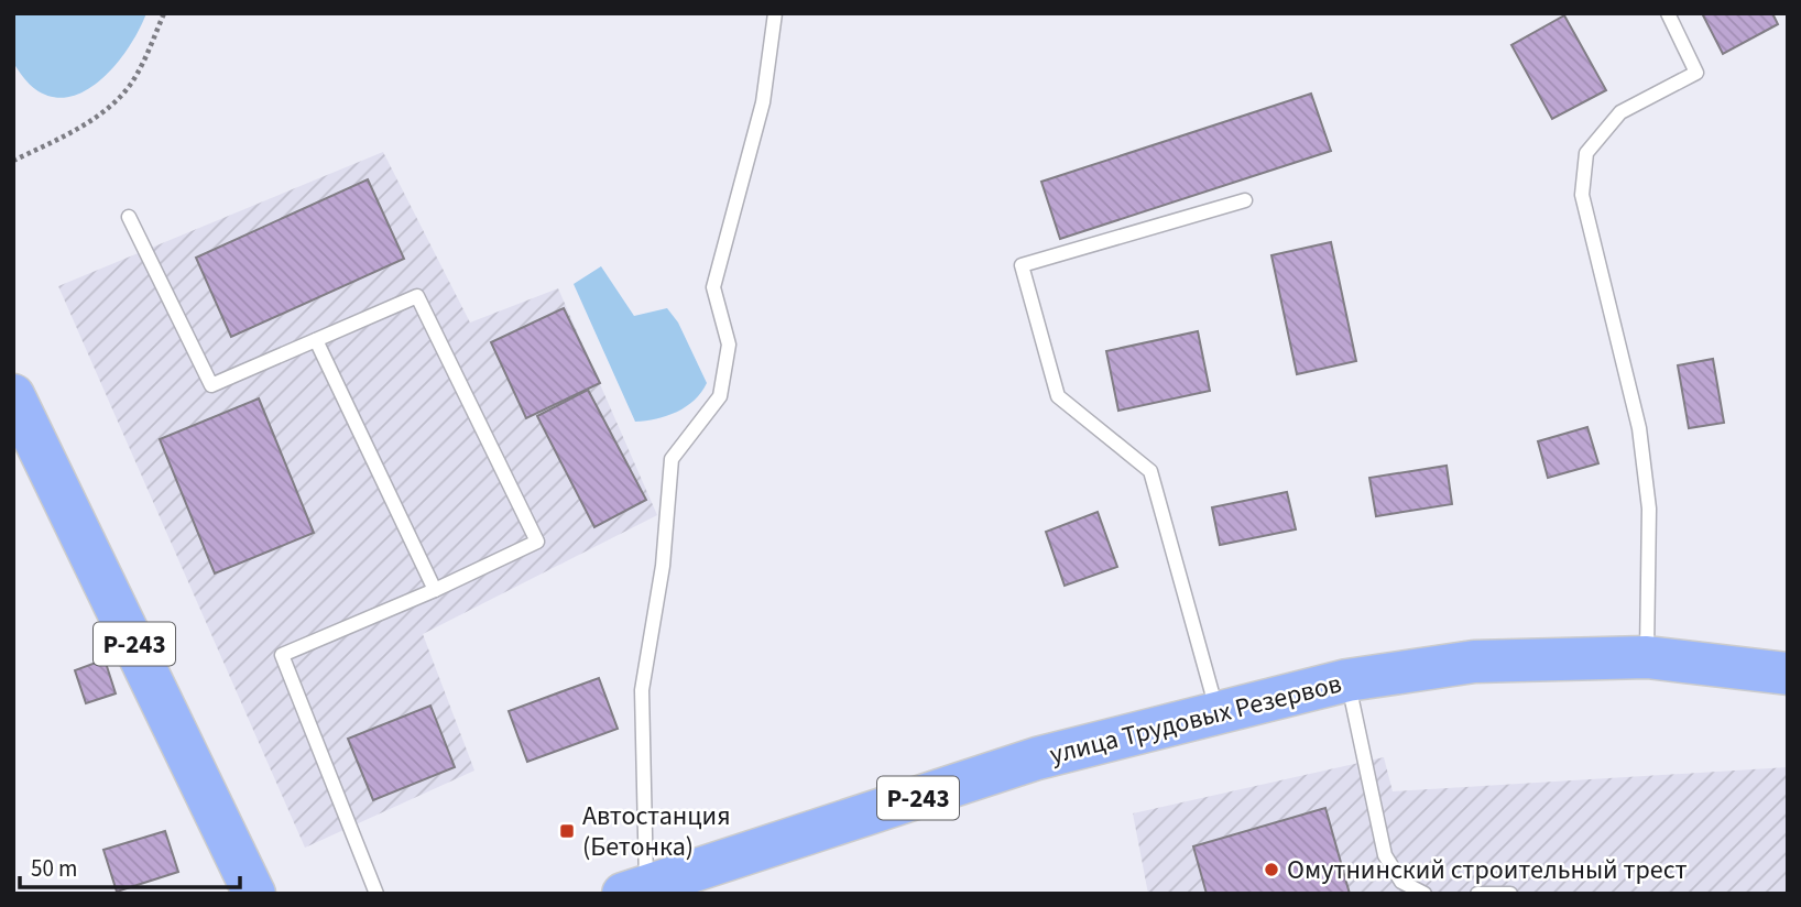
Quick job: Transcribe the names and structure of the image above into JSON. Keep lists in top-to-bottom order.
{
  "streets": {
    "highway": ["Р-243", "улица Трудовых Резервов"]
  },
  "places": {
    "transit": ["Автостанция (Бетонка)"],
    "other": ["Омутнинский строительный трест"]
  },
  "scale_bar": "50 m"
}
